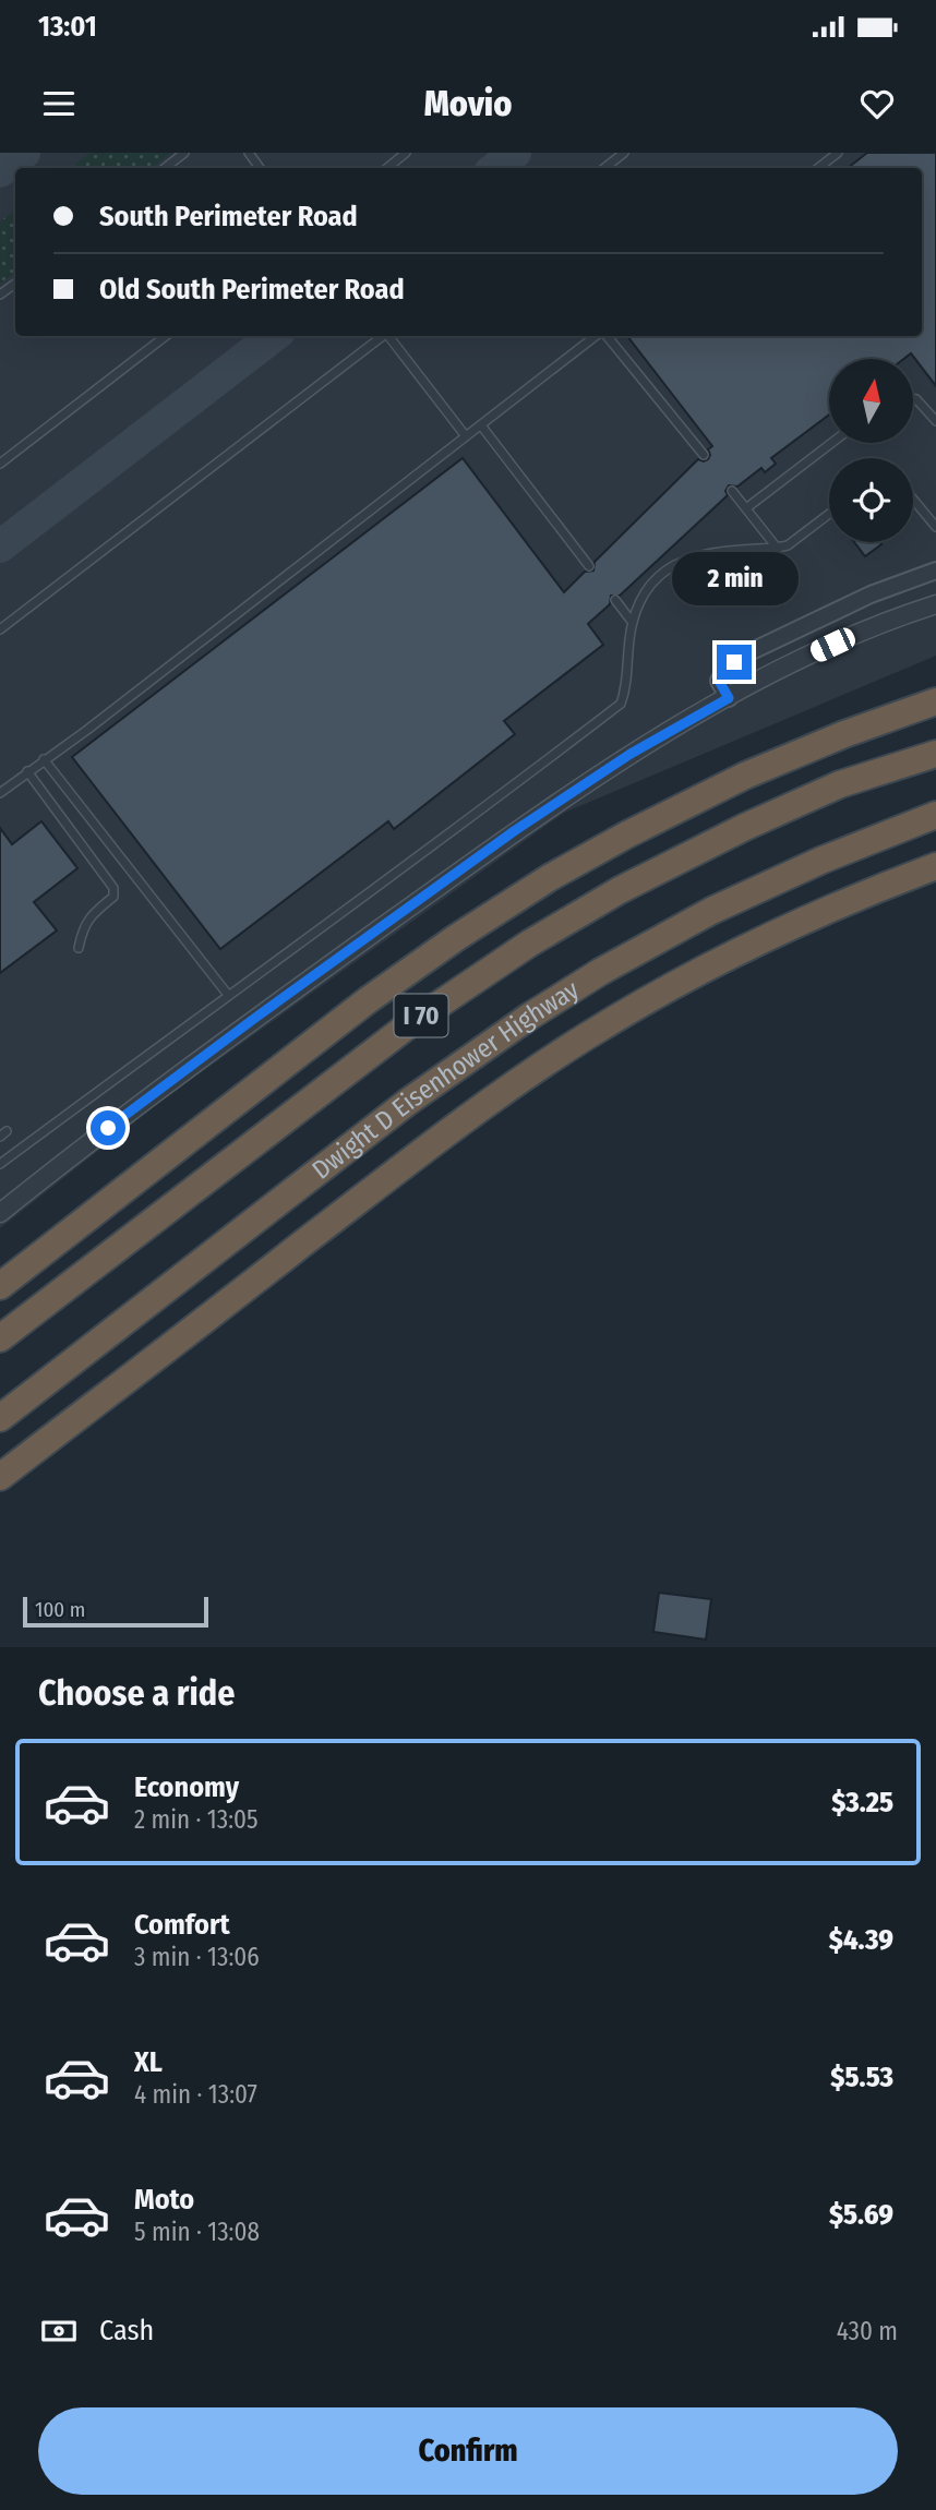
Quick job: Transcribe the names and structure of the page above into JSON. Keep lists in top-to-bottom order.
{
  "streets": {
    "highway": ["I 70", "Dwight D Eisenhower Highway"]
  },
  "scale_bar": "100 m",
  "north": "top",
  "page": {
    "status": "13:01",
    "header": "Movio",
    "banner": ["South Perimeter Road", "Old South Perimeter Road"],
    "bubble": "2 min",
    "scale": "100 m",
    "heading": "Choose a ride",
    "list": [
      {
        "name": "Economy",
        "note": "2 min · 13:05",
        "value": "$3.25"
      },
      {
        "name": "Comfort",
        "note": "3 min · 13:06",
        "value": "$4.39"
      },
      {
        "name": "XL",
        "note": "4 min · 13:07",
        "value": "$5.53"
      },
      {
        "name": "Moto",
        "note": "5 min · 13:08",
        "value": "$5.69"
      }
    ],
    "pay": ["Cash", "430 m"],
    "buttons": "Confirm"
  }
}
